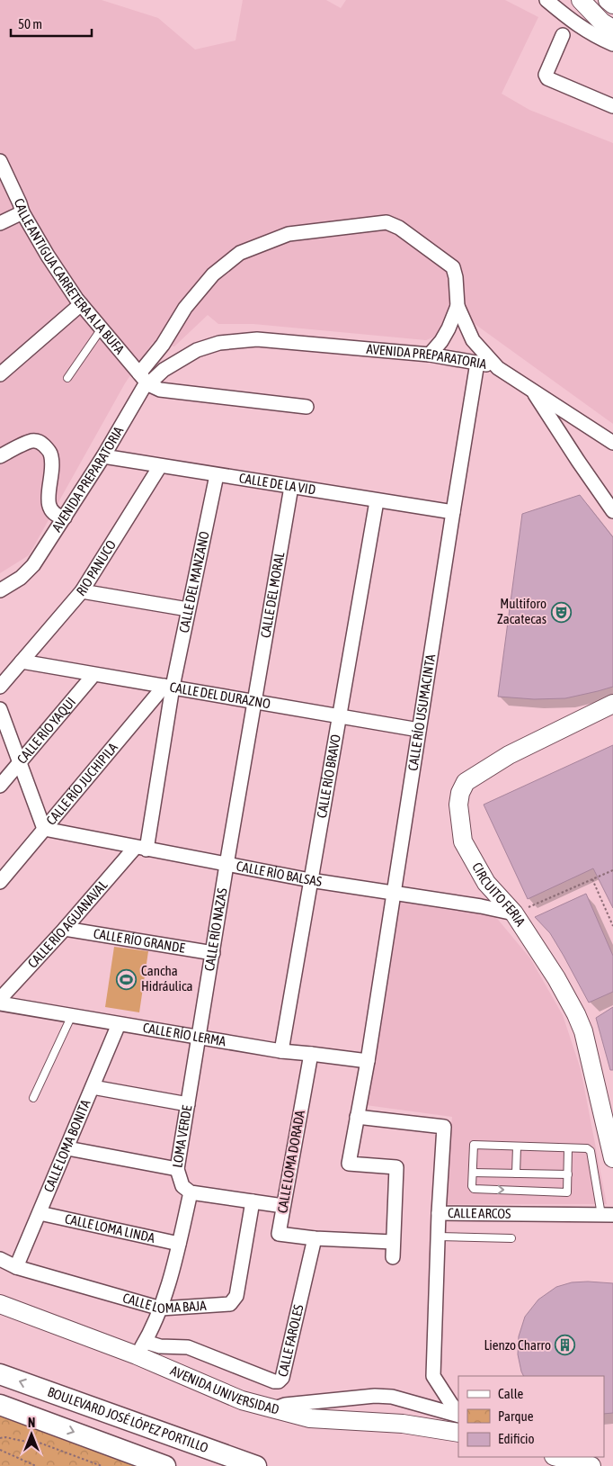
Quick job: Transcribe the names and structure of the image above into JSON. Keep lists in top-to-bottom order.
{
  "streets": {
    "main road": ["BOULEVARD JOSÉ LÓPEZ PORTILLO"],
    "street": [
      "CALLE ANTIGUA CARRETERA A LA BUFA",
      "AVENIDA PREPARATORIA",
      "CALLE DE LA VID",
      "RIO PANUCO",
      "CALLE DEL MANZANO",
      "CALLE DEL MORAL",
      "CALLE DEL DURAZNO",
      "CALLE RÍO USUMACINTA",
      "CALLE RÍO YAQUI",
      "CALLE RÍO BRAVO",
      "CALLE RÍO JUCHIPILA",
      "CALLE RÍO BALSAS",
      "CIRCUITO FERIA",
      "CALLE RÍO AGUANAVAL",
      "CALLE RÍO NAZAS",
      "CALLE RÍO GRANDE",
      "CALLE RÍO LERMA",
      "LOMA VERDE",
      "CALLE LOMA BONITA",
      "CALLE LOMA DORADA",
      "CALLE ARCOS",
      "CALLE LOMA LINDA",
      "CALLE LOMA BAJA",
      "CALLE FAROLES",
      "AVENIDA UNIVERSIDAD"
    ]
  },
  "crossings": [
    ["CALLE ANTIGUA CARRETERA A LA BUFA", "AVENIDA PREPARATORIA"],
    ["AVENIDA PREPARATORIA", "CALLE DE LA VID"],
    ["AVENIDA PREPARATORIA", "CALLE RÍO USUMACINTA"],
    ["CALLE DE LA VID", "RIO PANUCO"],
    ["CALLE DE LA VID", "CALLE DEL MANZANO"],
    ["CALLE DE LA VID", "CALLE DEL MORAL"],
    ["CALLE DE LA VID", "CALLE RÍO USUMACINTA"],
    ["CALLE DE LA VID", "CALLE RÍO BRAVO"],
    ["RIO PANUCO", "CALLE DEL DURAZNO"],
    ["CALLE DEL MANZANO", "CALLE DEL DURAZNO"],
    ["CALLE DEL MANZANO", "CALLE RÍO JUCHIPILA"],
    ["CALLE DEL MORAL", "CALLE DEL DURAZNO"],
    ["CALLE DEL MORAL", "CALLE RÍO NAZAS"],
    ["CALLE DEL DURAZNO", "CALLE RÍO USUMACINTA"],
    ["CALLE DEL DURAZNO", "CALLE RÍO YAQUI"],
    ["CALLE DEL DURAZNO", "CALLE RÍO BRAVO"],
    ["CALLE DEL DURAZNO", "CALLE RÍO JUCHIPILA"],
    ["CALLE DEL DURAZNO", "CALLE RÍO NAZAS"],
    ["CALLE RÍO USUMACINTA", "CALLE RÍO BALSAS"],
    ["CALLE RÍO USUMACINTA", "CALLE RÍO LERMA"],
    ["CALLE RÍO BRAVO", "CALLE RÍO BALSAS"],
    ["CALLE RÍO BRAVO", "CALLE RÍO LERMA"],
    ["CALLE RÍO JUCHIPILA", "CALLE RÍO BALSAS"],
    ["CALLE RÍO BALSAS", "CIRCUITO FERIA"],
    ["CALLE RÍO BALSAS", "CALLE RÍO AGUANAVAL"],
    ["CALLE RÍO BALSAS", "CALLE RÍO NAZAS"],
    ["CALLE RÍO AGUANAVAL", "CALLE RÍO GRANDE"],
    ["CALLE RÍO NAZAS", "CALLE RÍO GRANDE"],
    ["CALLE RÍO NAZAS", "CALLE RÍO LERMA"],
    ["CALLE RÍO NAZAS", "LOMA VERDE"],
    ["CALLE RÍO LERMA", "CALLE LOMA BONITA"],
    ["CALLE RÍO LERMA", "CALLE LOMA DORADA"],
    ["LOMA VERDE", "CALLE LOMA BONITA"],
    ["CALLE LOMA BONITA", "CALLE LOMA LINDA"],
    ["CALLE LOMA BONITA", "CALLE LOMA BAJA"],
    ["CALLE LOMA DORADA", "CALLE FAROLES"],
    ["CALLE FAROLES", "AVENIDA UNIVERSIDAD"]
  ],
  "places": {
    "theatre": ["Multiforo Zacatecas"],
    "sports": ["Cancha Hidráulica"],
    "building": ["Lienzo Charro"]
  },
  "legend": ["Calle", "Parque", "Edificio"],
  "scale_bar": "50 m",
  "north": "top"
}
